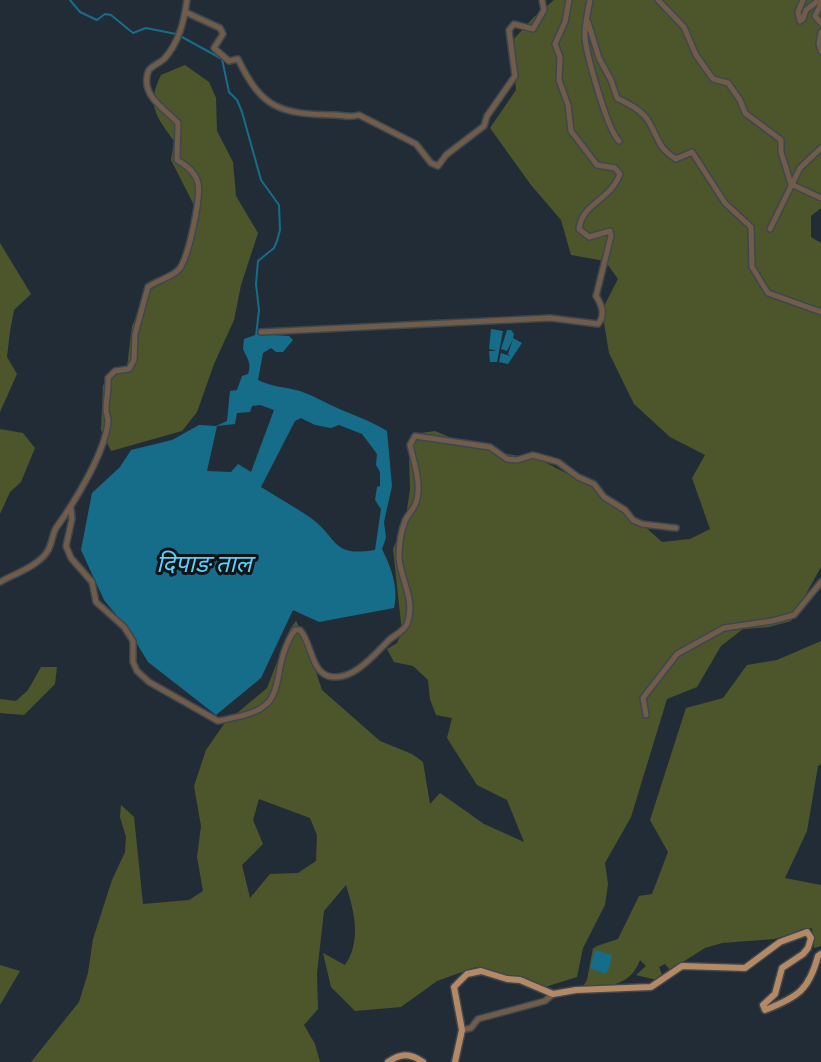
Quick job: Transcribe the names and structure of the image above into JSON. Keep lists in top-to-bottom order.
{
  "water": ["दिपाङ ताल"]
}
